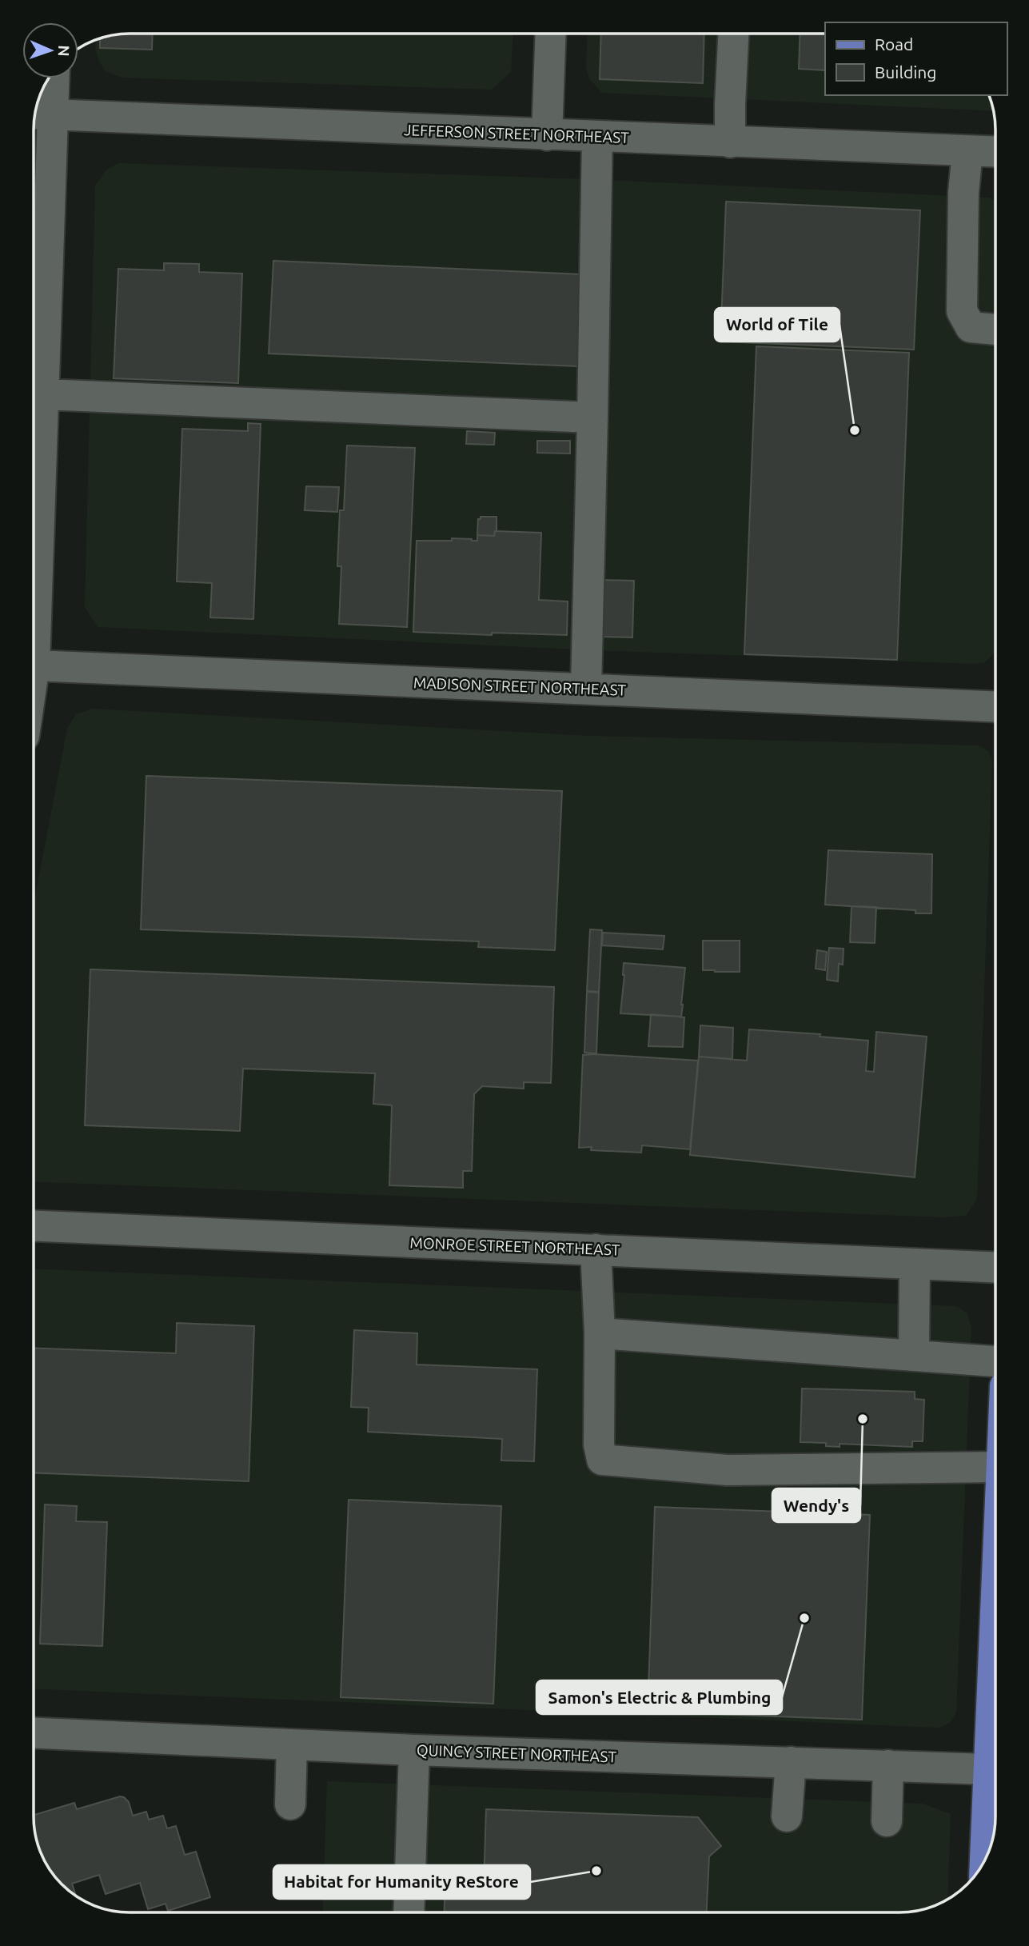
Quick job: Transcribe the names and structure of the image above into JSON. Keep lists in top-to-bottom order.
{
  "streets": {
    "street": [
      "JEFFERSON STREET NORTHEAST",
      "MADISON STREET NORTHEAST",
      "MONROE STREET NORTHEAST",
      "QUINCY STREET NORTHEAST"
    ]
  },
  "places": [
    "World of Tile",
    "Wendy's",
    "Samon's Electric & Plumbing",
    "Habitat for Humanity ReStore"
  ],
  "legend": ["Road", "Building"],
  "north": "right"
}
